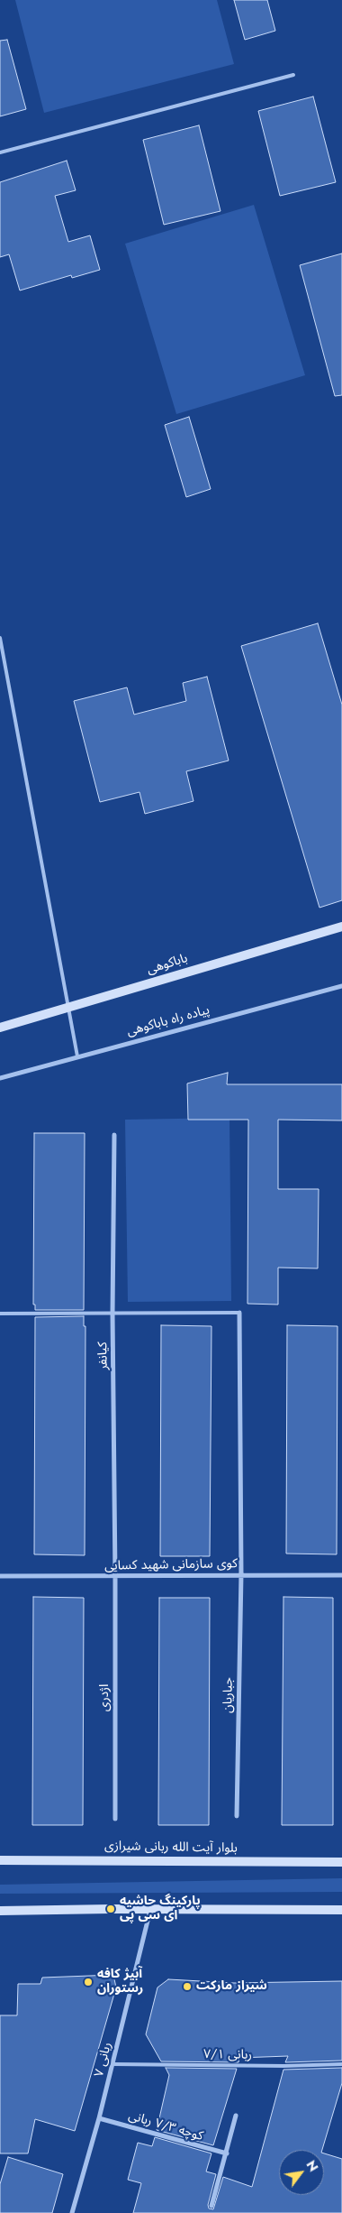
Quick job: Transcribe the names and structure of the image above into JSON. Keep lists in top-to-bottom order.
{
  "streets": {
    "main road": ["باباکوهی", "بلوار آیت الله ربانی شیرازی"],
    "street": [
      "پیاده راه باباکوهی",
      "کیانفر",
      "کوی سازمانی شهید کسایی",
      "جباریان",
      "اژدری",
      "ربانی ۷",
      "کوچه ۷/۳ ربانی"
    ],
    "lane": ["ربانی ۷/۱"]
  },
  "crossings": [
    ["کیانفر", "کوی سازمانی شهید کسایی"],
    ["کیانفر", "اژدری"],
    ["کوی سازمانی شهید کسایی", "جباریان"],
    ["کوی سازمانی شهید کسایی", "اژدری"],
    ["ربانی ۷/۱", "ربانی ۷"],
    ["ربانی ۷", "کوچه ۷/۳ ربانی"]
  ],
  "places": ["پارکینگ حاشیه ای سی پی", "آبیژ کافه رستوران", "شیراز مارکت"],
  "north": "top right"
}
